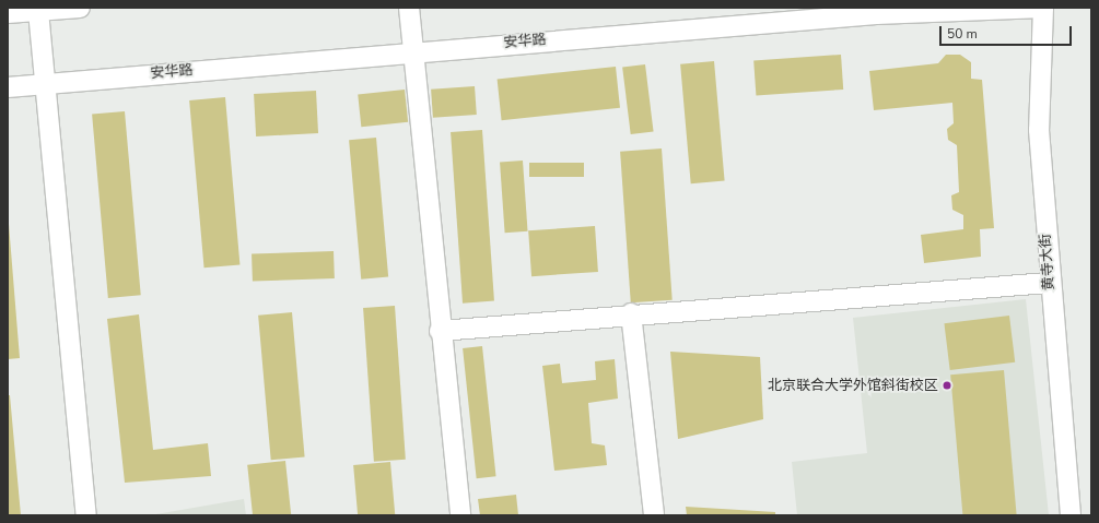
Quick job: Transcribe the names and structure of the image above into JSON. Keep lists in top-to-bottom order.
{
  "streets": {
    "street": ["安华路", "黄寺大街"]
  },
  "crossings": [
    ["安华路", "黄寺大街"]
  ],
  "places": ["北京联合大学外馆斜街校区"],
  "scale_bar": "50 m"
}
